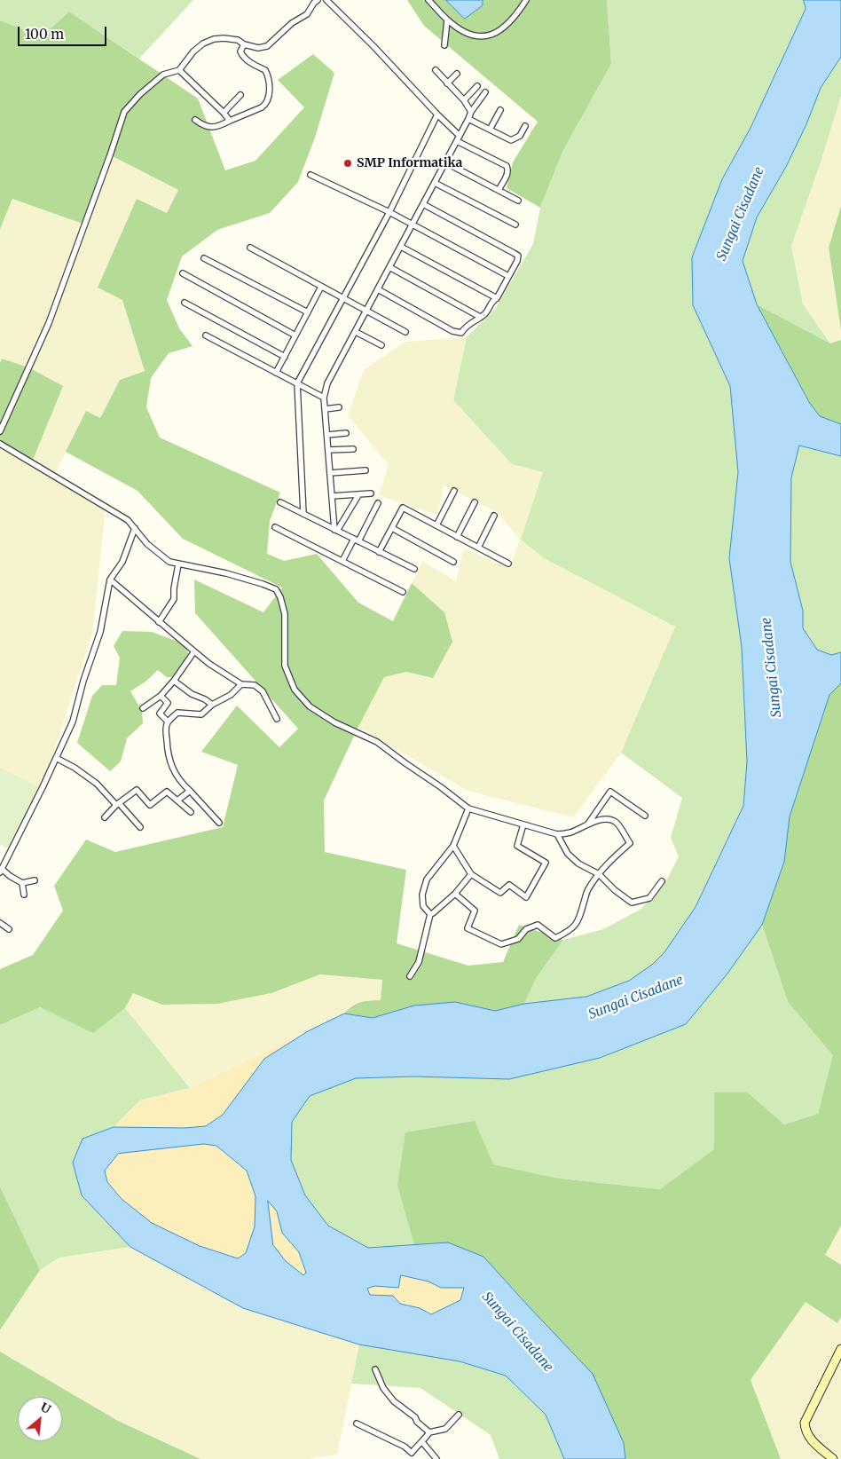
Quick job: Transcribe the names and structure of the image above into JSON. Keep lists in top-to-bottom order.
{
  "water": ["Sungai Cisadane"],
  "places": ["SMP Informatika"],
  "scale_bar": "100 m",
  "north": "top right"
}
